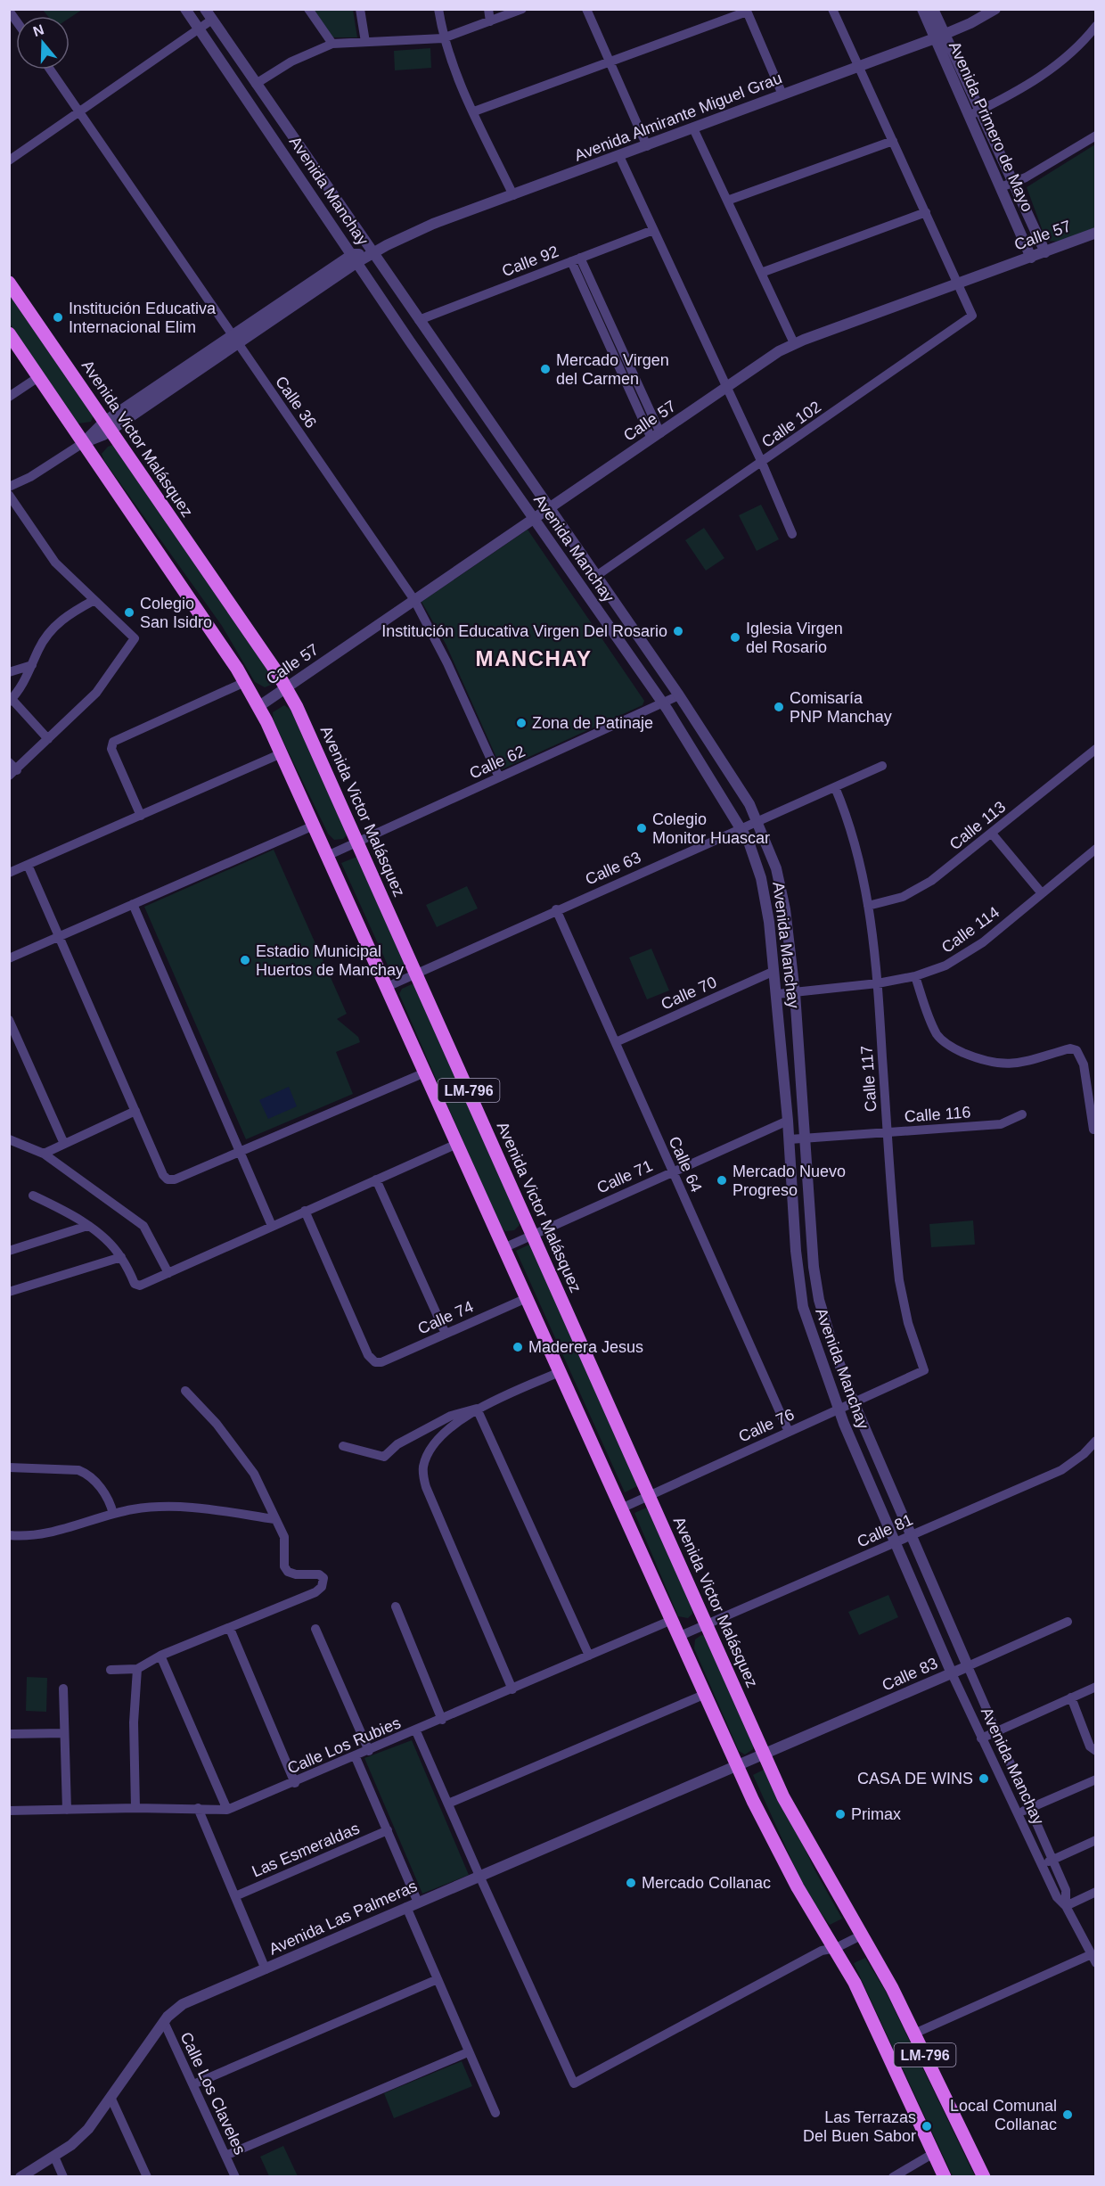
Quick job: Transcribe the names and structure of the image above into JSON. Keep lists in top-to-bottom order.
{
  "streets": {
    "main road": ["Avenida Victor Malásquez", "LM-796"],
    "street": [
      "Avenida Almirante Miguel Grau",
      "Avenida Primero de Mayo",
      "Avenida Manchay",
      "Calle 57",
      "Calle 92",
      "Calle 36",
      "Calle 102",
      "Calle 62",
      "Calle 113",
      "Calle 63",
      "Calle 114",
      "Calle 70",
      "Calle 117",
      "Calle 116",
      "Calle 64",
      "Calle 71",
      "Calle 74",
      "Calle 76",
      "Calle 81",
      "Calle 83",
      "Calle Los Rubies",
      "Las Esmeraldas",
      "Avenida Las Palmeras",
      "Calle Los Claveles"
    ]
  },
  "crossings": [
    ["Avenida Almirante Miguel Grau", "Avenida Primero de Mayo"],
    ["Avenida Almirante Miguel Grau", "Avenida Manchay"],
    ["Avenida Almirante Miguel Grau", "Calle 36"],
    ["Avenida Almirante Miguel Grau", "Avenida Victor Malásquez"],
    ["Avenida Almirante Miguel Grau", "LM-796"],
    ["Avenida Primero de Mayo", "Calle 57"],
    ["Avenida Manchay", "Calle 57"],
    ["Avenida Manchay", "Calle 92"],
    ["Avenida Manchay", "Calle 102"],
    ["Avenida Manchay", "Calle 62"],
    ["Avenida Manchay", "Calle 63"],
    ["Avenida Manchay", "Calle 114"],
    ["Avenida Manchay", "Calle 70"],
    ["Avenida Manchay", "Calle 116"],
    ["Avenida Manchay", "Calle 71"],
    ["Avenida Manchay", "Calle 76"],
    ["Avenida Manchay", "Calle 81"],
    ["Avenida Manchay", "Calle 83"],
    ["Calle 57", "Calle 36"],
    ["Calle 57", "Calle 102"],
    ["Calle 57", "Avenida Victor Malásquez"],
    ["Calle 57", "LM-796"],
    ["Calle 36", "Calle 62"],
    ["Avenida Victor Malásquez", "Calle 62"],
    ["Avenida Victor Malásquez", "Calle 63"],
    ["Avenida Victor Malásquez", "Calle 71"],
    ["Avenida Victor Malásquez", "Calle 76"],
    ["Avenida Victor Malásquez", "Calle 81"],
    ["Avenida Victor Malásquez", "Calle 83"],
    ["Calle 62", "LM-796"],
    ["Calle 113", "Calle 117"],
    ["Calle 63", "Calle 117"],
    ["Calle 63", "LM-796"],
    ["Calle 63", "Calle 64"],
    ["Calle 114", "Calle 117"],
    ["Calle 70", "Calle 64"],
    ["Calle 117", "Calle 116"],
    ["Calle 117", "Calle 76"],
    ["LM-796", "Calle 71"],
    ["LM-796", "Calle 74"],
    ["LM-796", "Calle 76"],
    ["LM-796", "Calle 81"],
    ["LM-796", "Calle 83"],
    ["LM-796", "Calle Los Rubies"],
    ["LM-796", "Avenida Las Palmeras"],
    ["Calle 64", "Calle 71"],
    ["Calle 64", "Calle 76"],
    ["Calle 83", "Avenida Las Palmeras"],
    ["Avenida Las Palmeras", "Calle Los Claveles"]
  ],
  "districts": ["MANCHAY"],
  "places": [
    "Institución Educativa Internacional Elim",
    "Mercado Virgen del Carmen",
    "Colegio San Isidro",
    "Institución Educativa Virgen Del Rosario",
    "Iglesia Virgen del Rosario",
    "Comisaría PNP Manchay",
    "Zona de Patinaje",
    "Colegio Monitor Huascar",
    "Estadio Municipal Huertos de Manchay",
    "Mercado Nuevo Progreso",
    "Maderera Jesus",
    "CASA DE WINS",
    "Primax",
    "Mercado Collanac",
    "Local Comunal Collanac",
    "Las Terrazas Del Buen Sabor"
  ],
  "north": "top"
}
